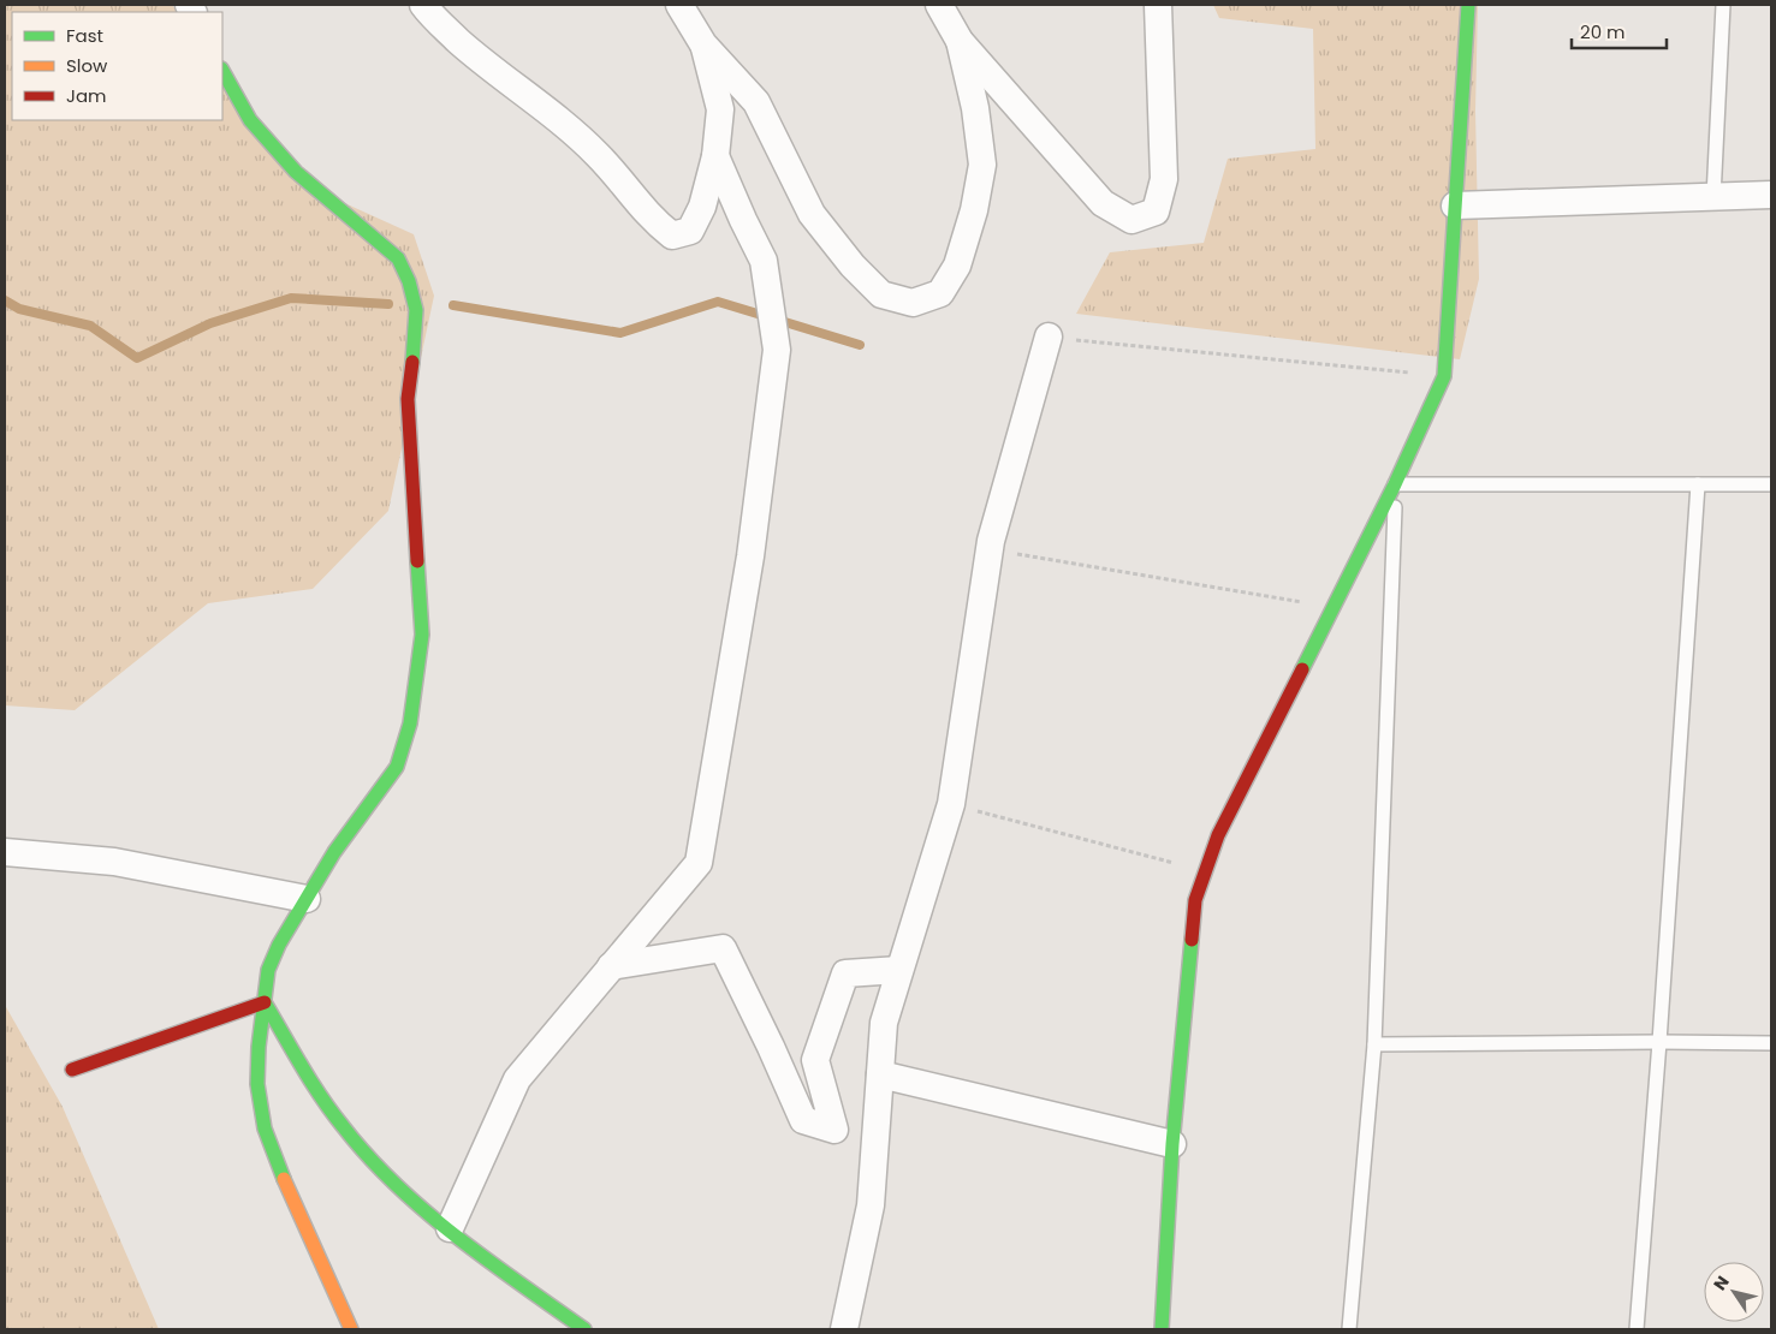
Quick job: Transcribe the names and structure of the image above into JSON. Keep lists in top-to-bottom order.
{
  "legend": ["Fast", "Slow", "Jam"],
  "scale_bar": "20 m",
  "north": "top left"
}
